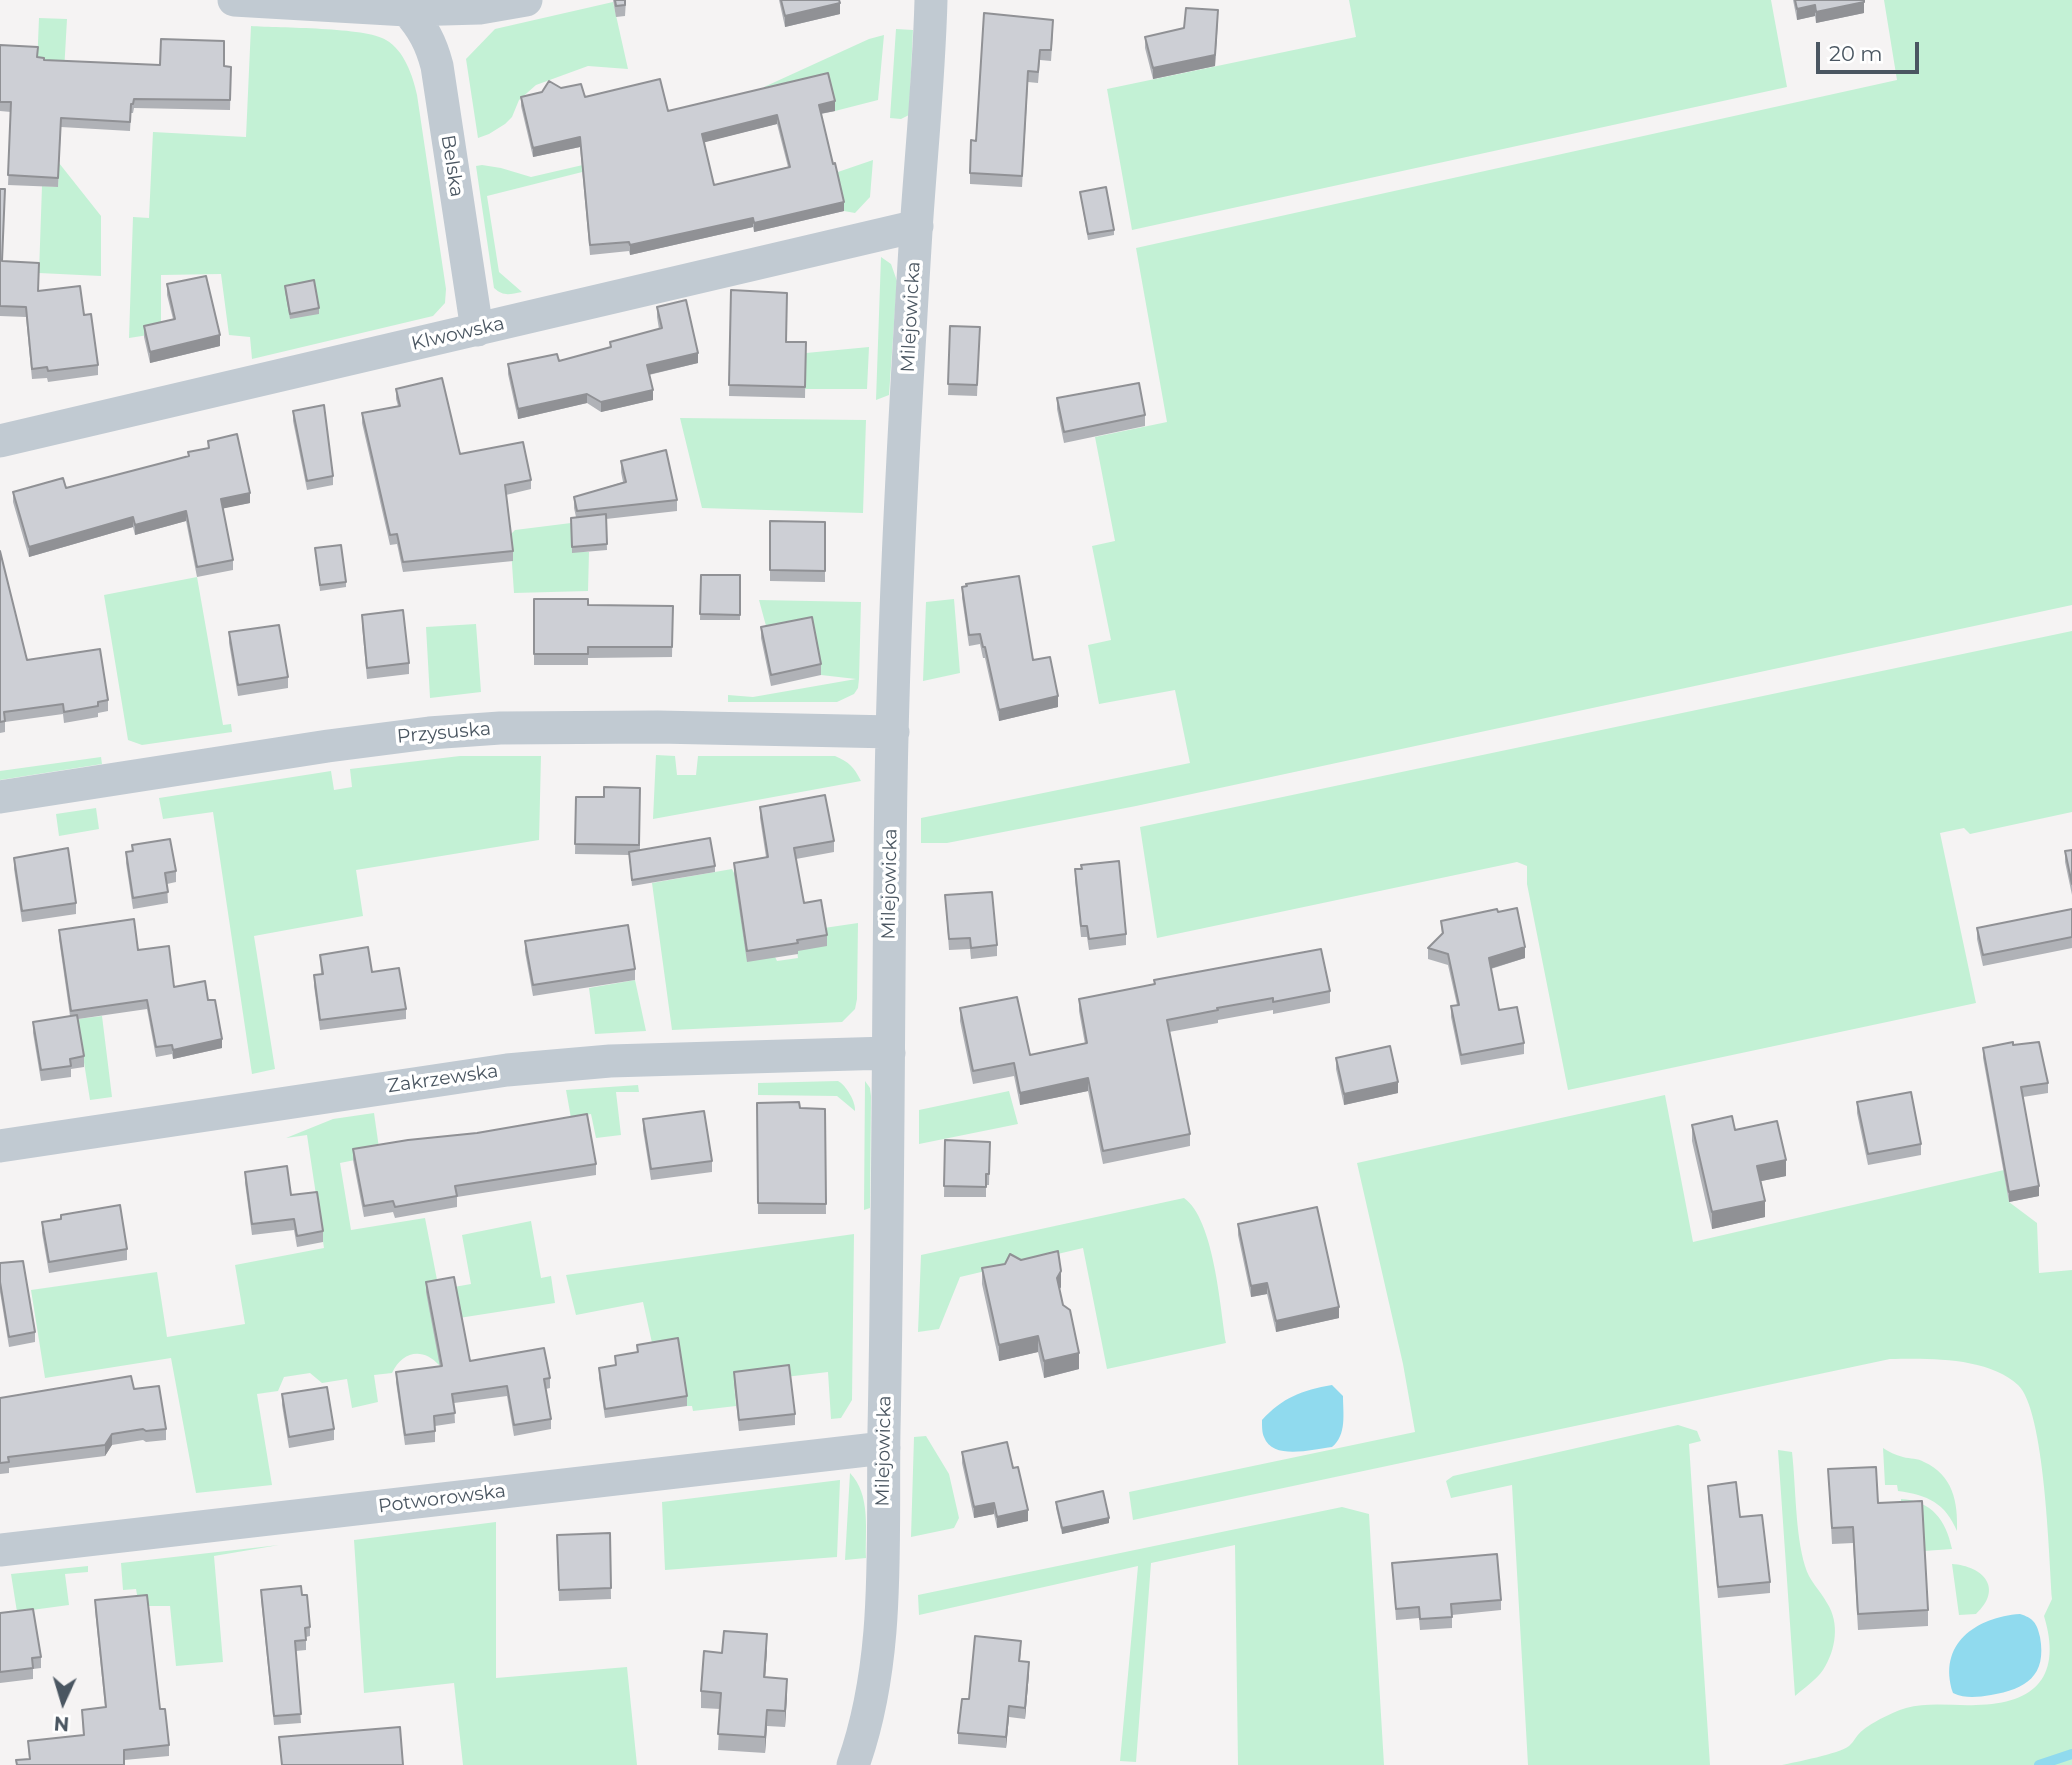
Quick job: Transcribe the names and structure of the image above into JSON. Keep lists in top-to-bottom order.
{
  "streets": {
    "street": [
      "Belska",
      "Milejowicka",
      "Klwowska",
      "Przysuska",
      "Zakrzewska",
      "Potworowska"
    ]
  },
  "crossings": [
    ["Belska", "Klwowska"],
    ["Milejowicka", "Klwowska"],
    ["Milejowicka", "Przysuska"],
    ["Milejowicka", "Zakrzewska"],
    ["Milejowicka", "Potworowska"]
  ],
  "scale_bar": "20 m",
  "north": "bottom"
}
